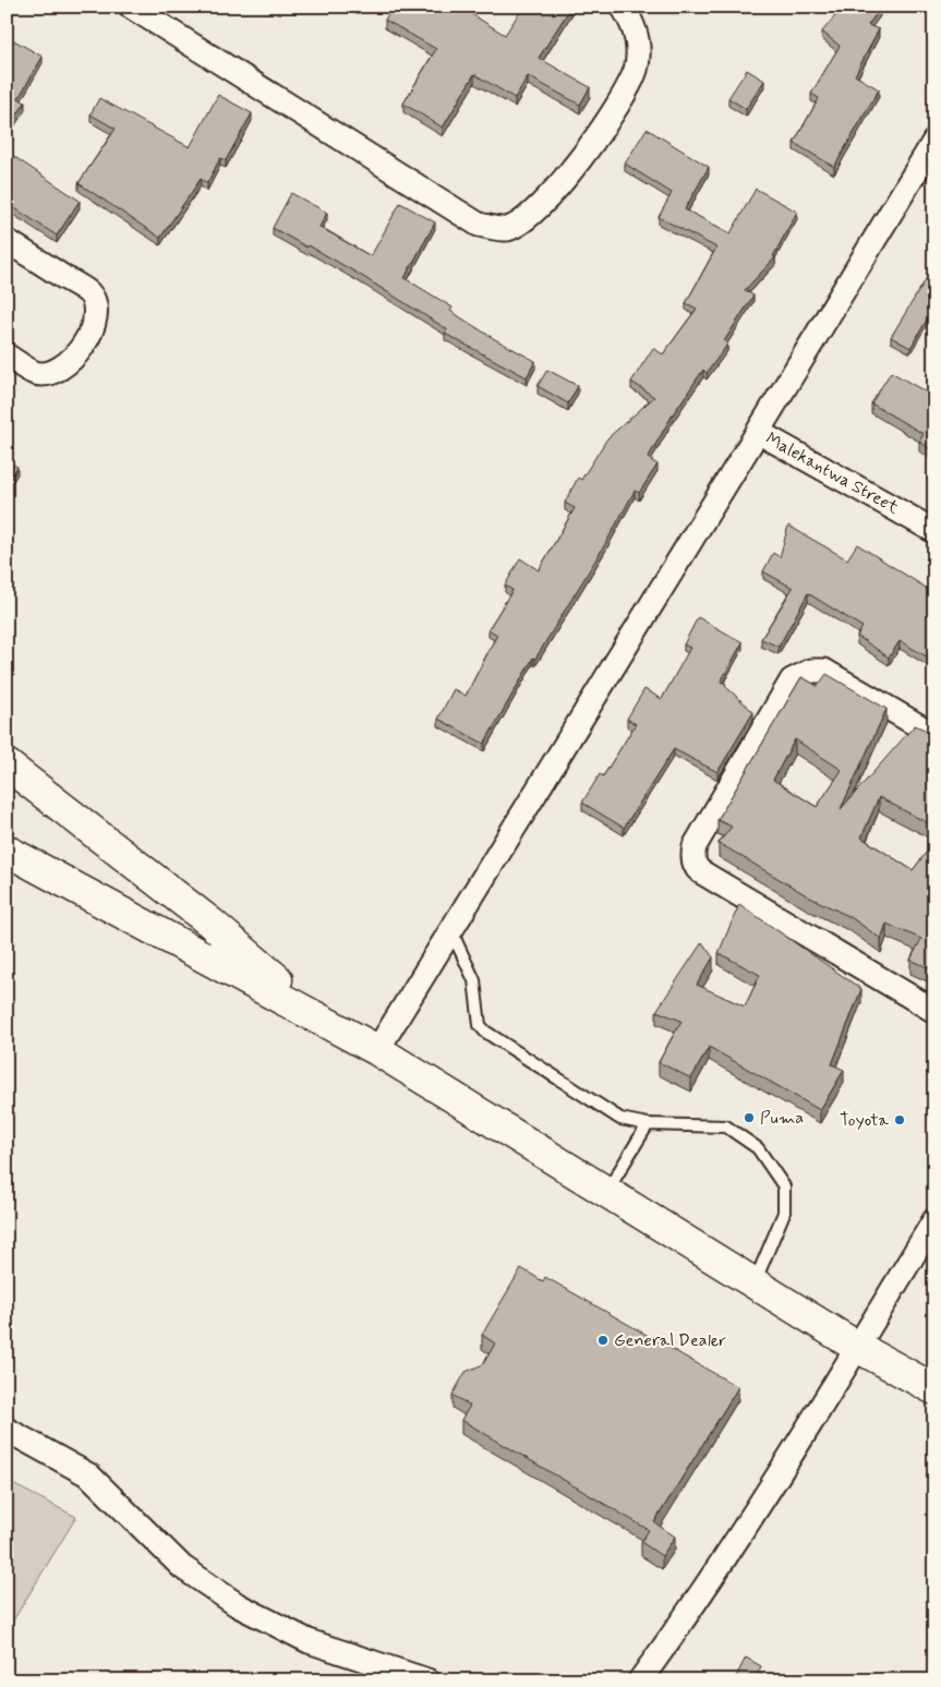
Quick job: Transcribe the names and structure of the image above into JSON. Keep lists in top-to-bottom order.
{
  "streets": {
    "street": ["Malekantwa Street"]
  },
  "places": ["Puma", "Toyota", "General Dealer"]
}
